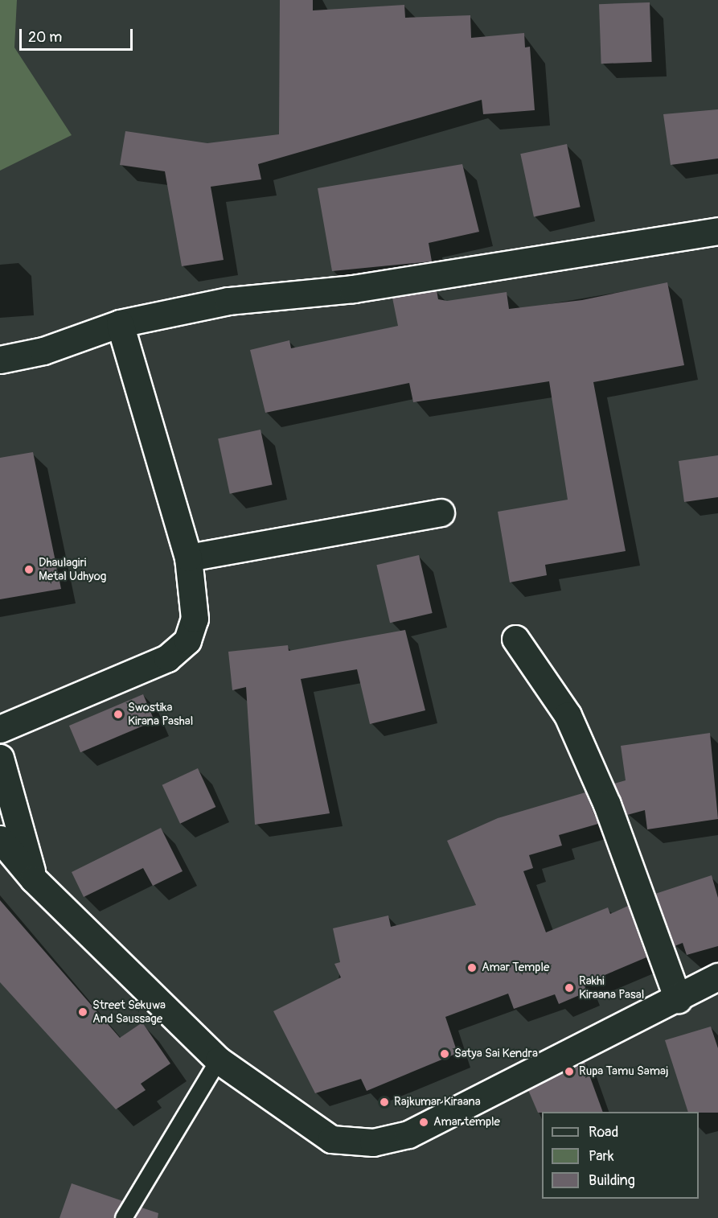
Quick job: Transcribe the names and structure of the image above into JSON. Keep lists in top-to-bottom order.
{
  "places": [
    "Dhaulagiri Metal Udhyog",
    "Swostika Kirana Pashal",
    "Amar Temple",
    "Rakhi Kiraana Pasal",
    "Street Sekuwa And Saussage",
    "Satya Sai Kendra",
    "Rupa Tamu Samaj",
    "Rajkumar Kiraana",
    "Amar temple"
  ],
  "legend": ["Road", "Park", "Building"],
  "scale_bar": "20 m"
}
